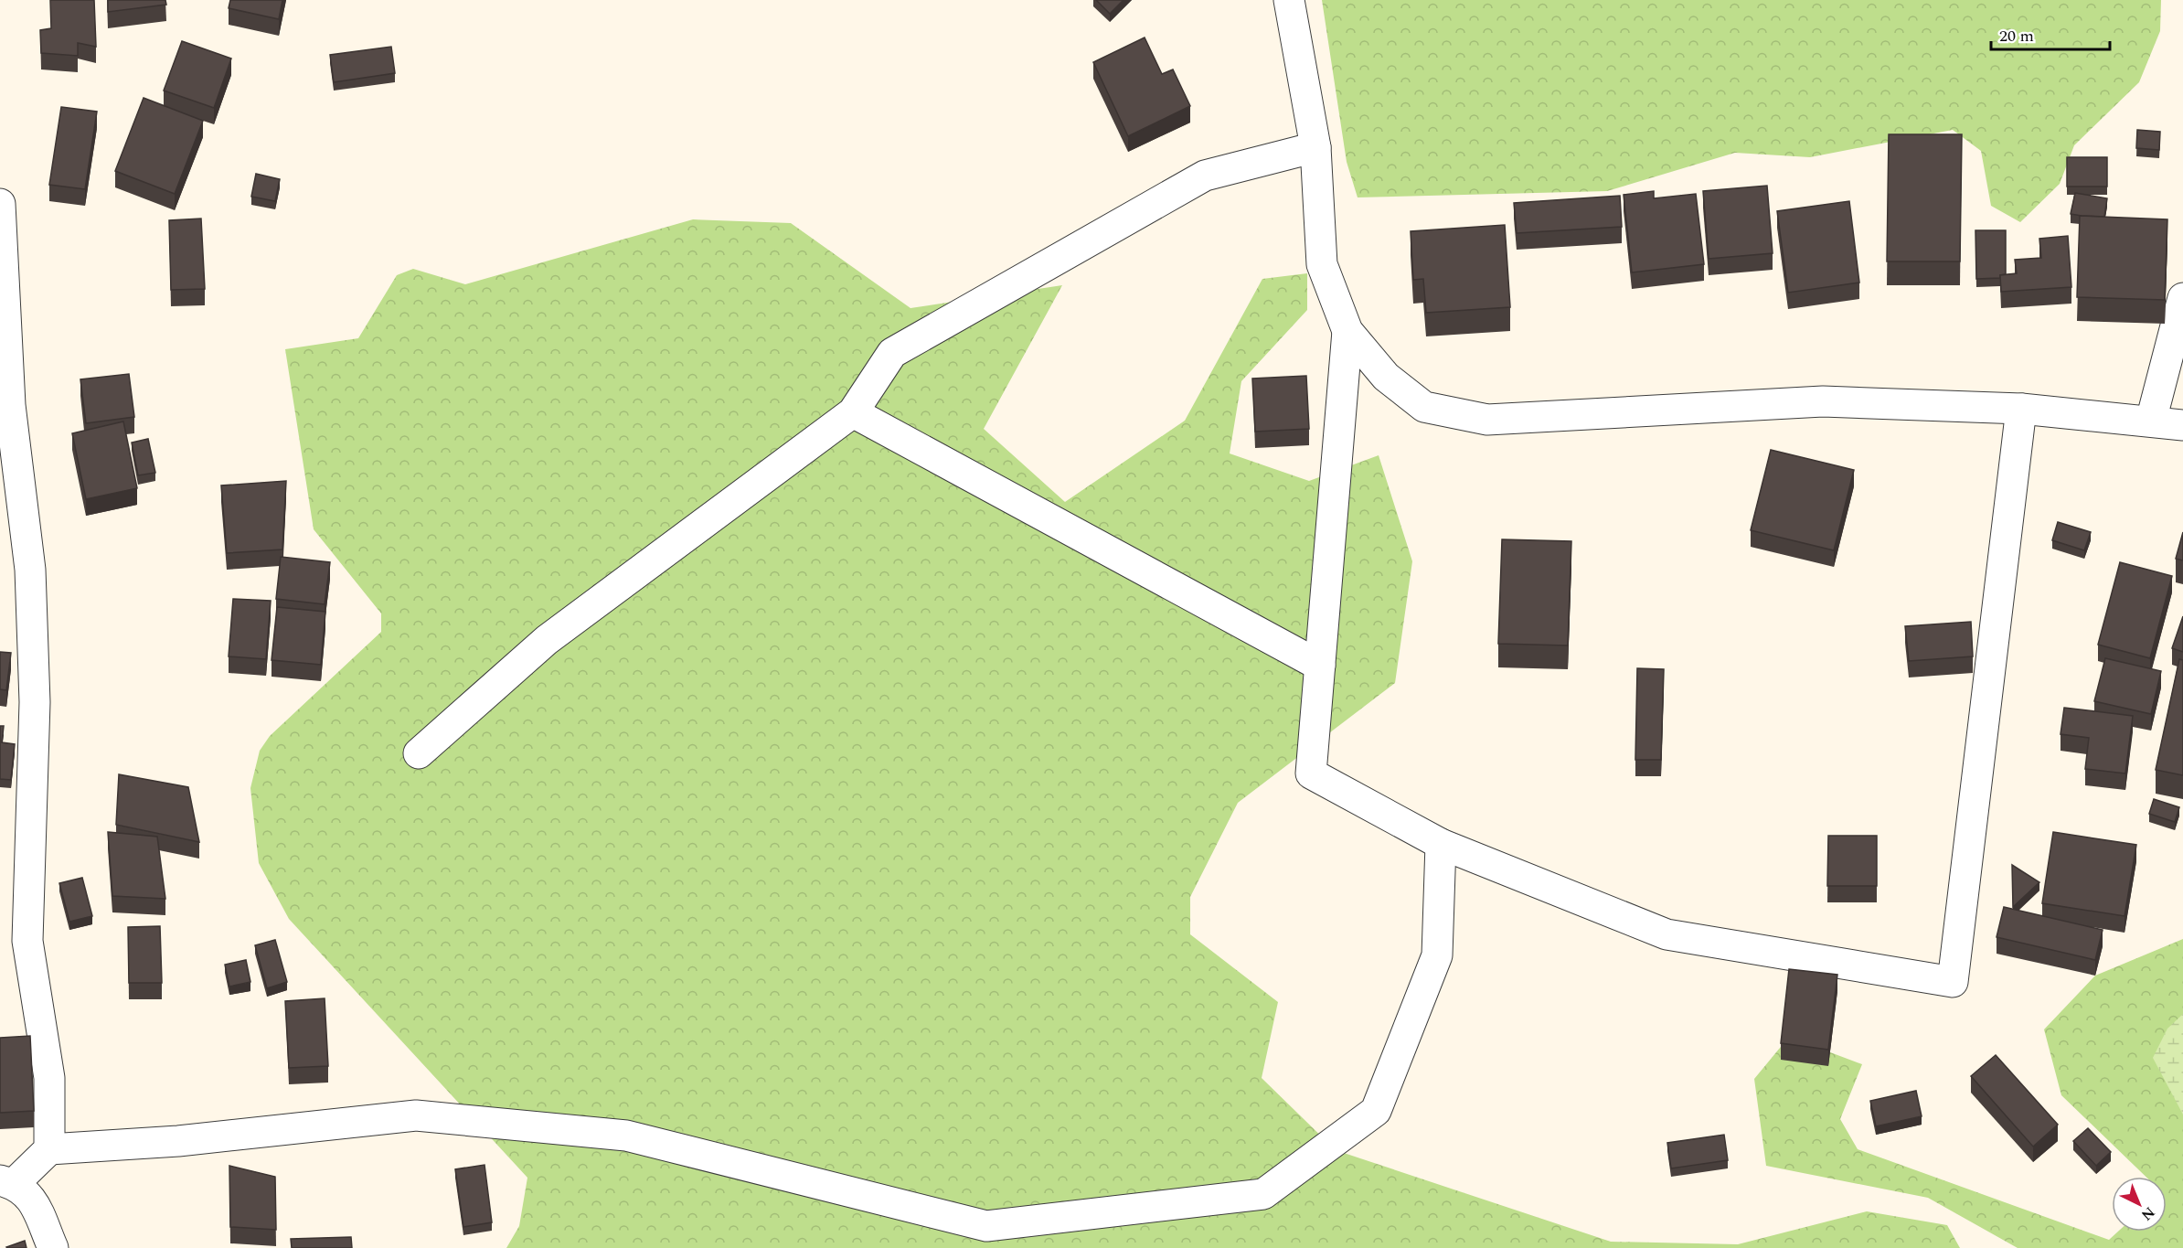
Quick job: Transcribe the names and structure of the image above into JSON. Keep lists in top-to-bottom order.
{
  "scale_bar": "20 m",
  "north": "bottom right"
}
